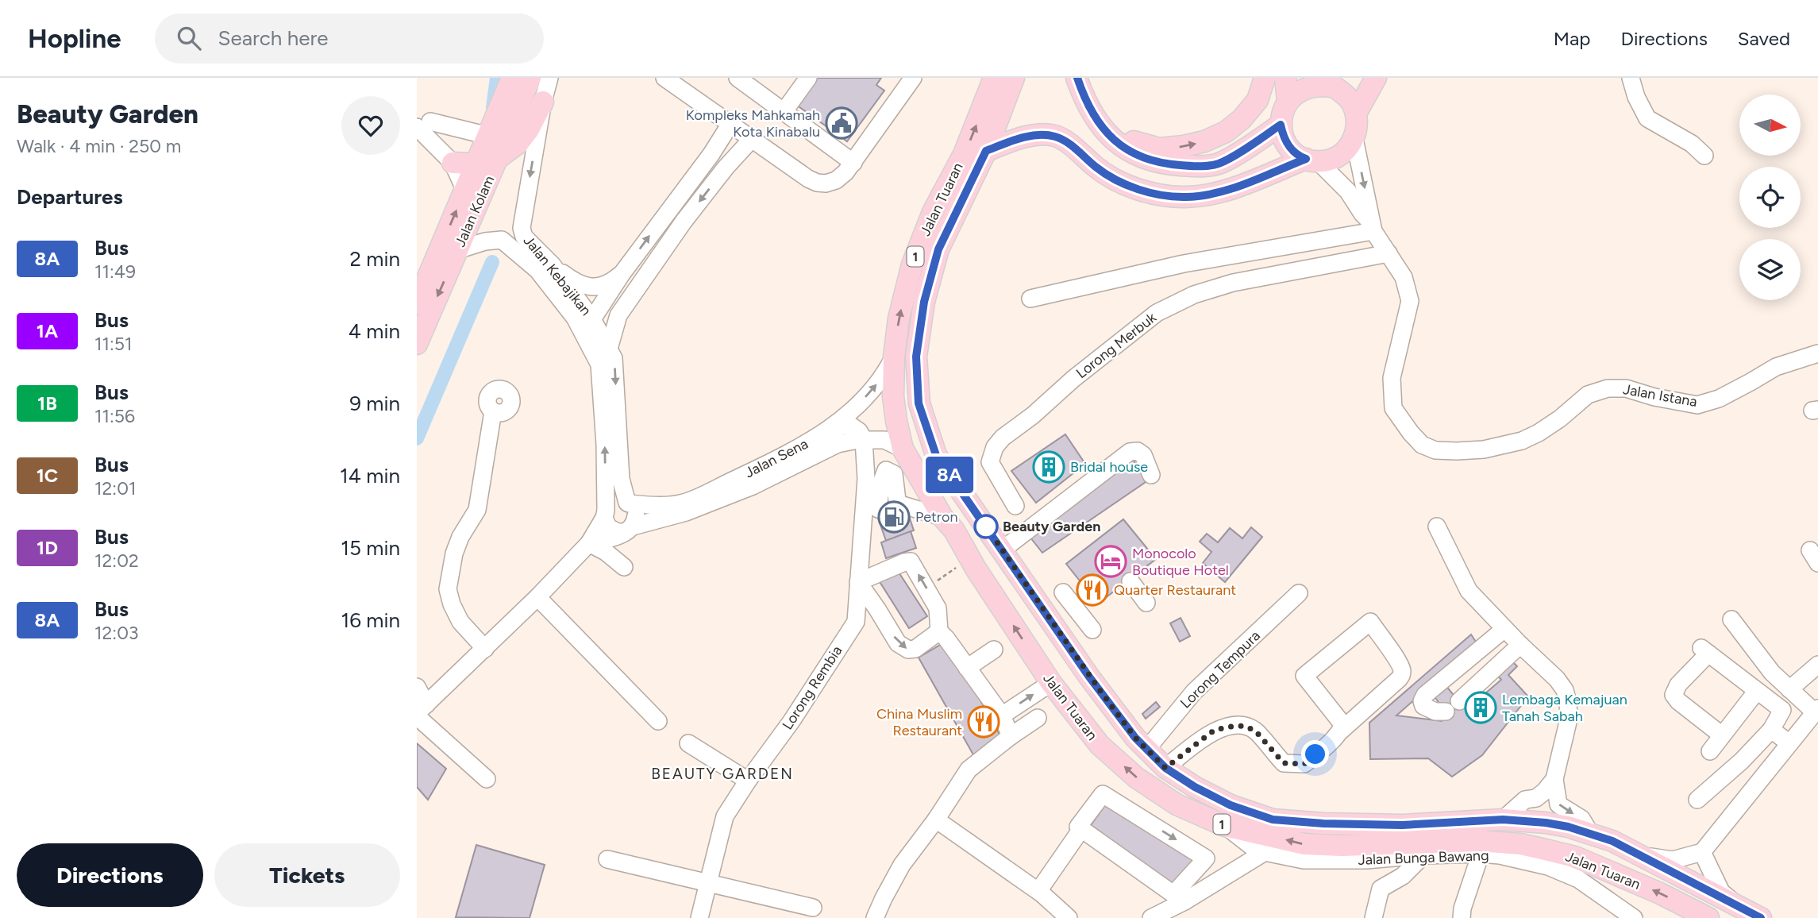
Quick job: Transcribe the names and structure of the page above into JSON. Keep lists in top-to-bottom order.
{
  "streets": {
    "main road": ["Jalan Tuaran", "Jalan Kolam", "1"],
    "street": [
      "Jalan Kebajikan",
      "Lorong Merbuk",
      "Jalan Istana",
      "Jalan Sena",
      "Lorong Tempura",
      "Lorong Rembia",
      "Jalan Bunga Bawang"
    ]
  },
  "crossings": [
    ["Jalan Tuaran", "Jalan Sena"],
    ["Jalan Tuaran", "Lorong Tempura"],
    ["Jalan Tuaran", "Jalan Bunga Bawang"],
    ["Jalan Kolam", "Jalan Kebajikan"],
    ["Jalan Kebajikan", "Jalan Sena"],
    ["Lorong Merbuk", "Jalan Istana"],
    ["Jalan Sena", "Lorong Rembia"]
  ],
  "districts": ["BEAUTY GARDEN"],
  "places": {
    "public building": ["Kompleks Mahkamah Kota Kinabalu"],
    "building": ["Bridal house", "Lembaga Kemajuan Tanah Sabah"],
    "fuel station": ["Petron"],
    "other": ["Beauty Garden"],
    "hotel": ["Monocolo Boutique Hotel"],
    "restaurant": ["Quarter Restaurant", "China Muslim Restaurant"]
  },
  "lines": ["bus line 8A"],
  "north": "right",
  "page": {
    "header": "Hopline",
    "search": "Search here",
    "nav": ["Map", "Directions", "Saved"],
    "heading": [
      ["Beauty Garden", "Walk · 4 min · 250 m"],
      "Departures"
    ],
    "on_map": "8A",
    "list": [
      {
        "mark": "8A",
        "name": "Bus",
        "note": "11:49",
        "value": "2 min"
      },
      {
        "mark": "1A",
        "name": "Bus",
        "note": "11:51",
        "value": "4 min"
      },
      {
        "mark": "1B",
        "name": "Bus",
        "note": "11:56",
        "value": "9 min"
      },
      {
        "mark": "1C",
        "name": "Bus",
        "note": "12:01",
        "value": "14 min"
      },
      {
        "mark": "1D",
        "name": "Bus",
        "note": "12:02",
        "value": "15 min"
      },
      {
        "mark": "8A",
        "name": "Bus",
        "note": "12:03",
        "value": "16 min"
      }
    ],
    "buttons": ["Directions", "Tickets"]
  }
}
